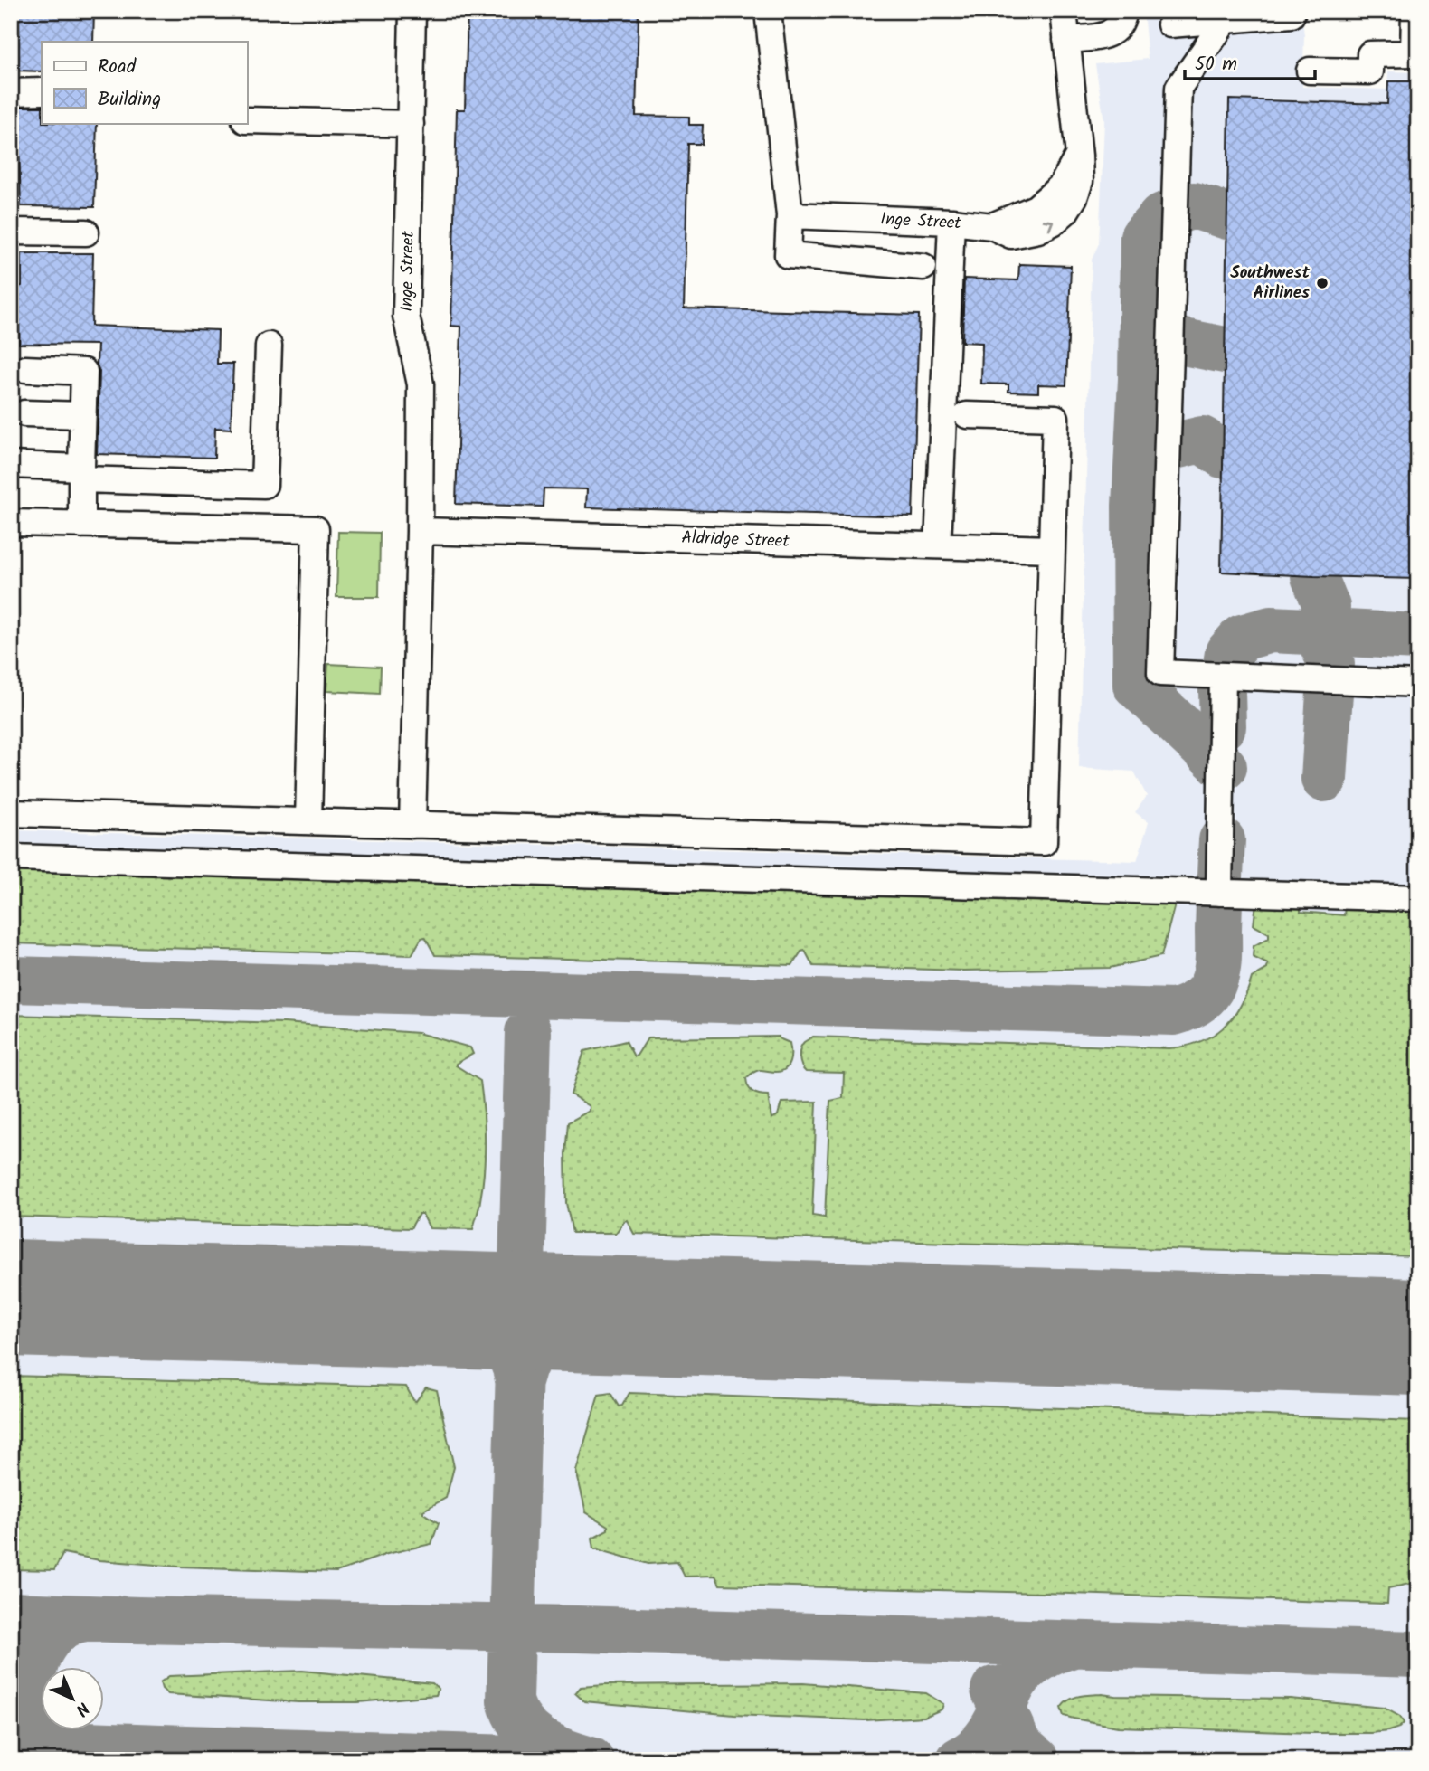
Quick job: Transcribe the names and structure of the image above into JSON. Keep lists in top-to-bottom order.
{
  "streets": {
    "street": ["Inge Street", "Aldridge Street"]
  },
  "crossings": [
    ["Inge Street", "Aldridge Street"]
  ],
  "places": ["Southwest Airlines"],
  "legend": ["Road", "Building"],
  "scale_bar": "50 m",
  "north": "bottom right"
}
